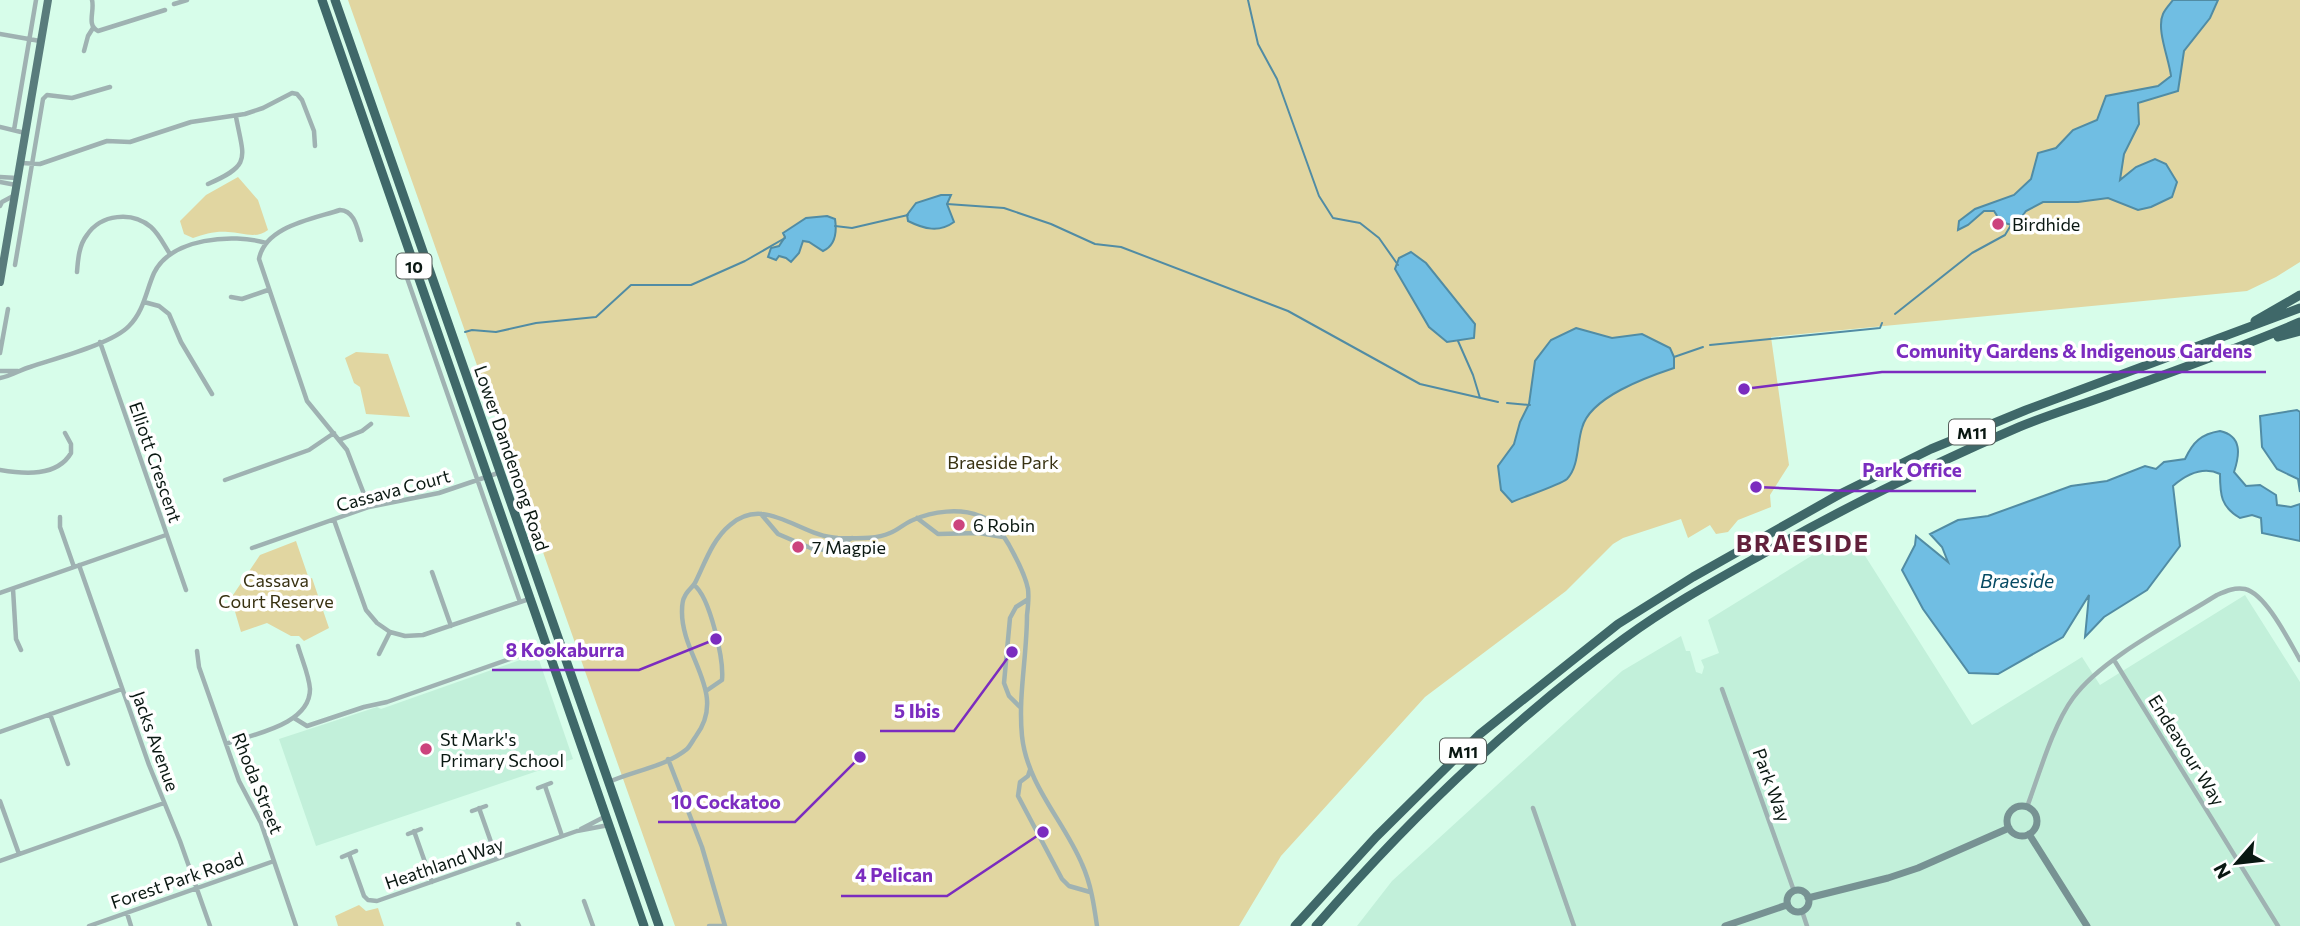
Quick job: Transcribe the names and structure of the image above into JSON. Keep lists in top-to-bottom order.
{
  "streets": {
    "highway": ["10", "M11", "Lower Dandenong Road"],
    "street": [
      "Elliott Crescent",
      "Cassava Court",
      "Jacks Avenue",
      "Endeavour Way",
      "Rhoda Street",
      "Park Way",
      "Heathland Way",
      "Forest Park Road"
    ]
  },
  "crossings": [
    ["Lower Dandenong Road", "Cassava Court"],
    ["Lower Dandenong Road", "Heathland Way"],
    ["Jacks Avenue", "Forest Park Road"],
    ["Rhoda Street", "Forest Park Road"]
  ],
  "districts": ["BRAESIDE"],
  "water": ["Braeside"],
  "parks": ["Braeside Park", "Cassava Court Reserve"],
  "places": [
    "Birdhide",
    "Comunity Gardens & Indigenous Gardens",
    "Park Office",
    "6 Robin",
    "7 Magpie",
    "8 Kookaburra",
    "5 Ibis",
    "St Mark's Primary School",
    "10 Cockatoo",
    "4 Pelican"
  ],
  "north": "bottom left"
}
